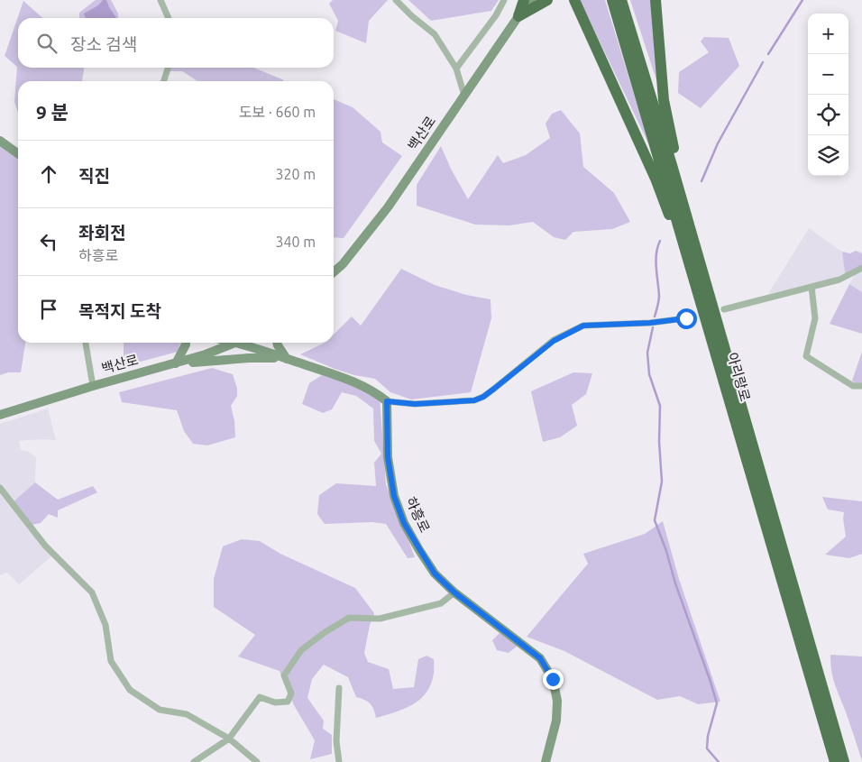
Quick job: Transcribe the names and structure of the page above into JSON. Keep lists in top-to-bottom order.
{
  "streets": {
    "highway": ["아리랑로"],
    "main road": ["백산로", "하흥로"]
  },
  "page": {
    "map_buttons": ["+", "−"],
    "search": "장소 검색",
    "heading": ["9 분", "도보 · 660 m"],
    "list": [
      ["직진", "320 m"],
      ["좌회전", "하흥로", "340 m"],
      "목적지 도착"
    ]
  }
}
